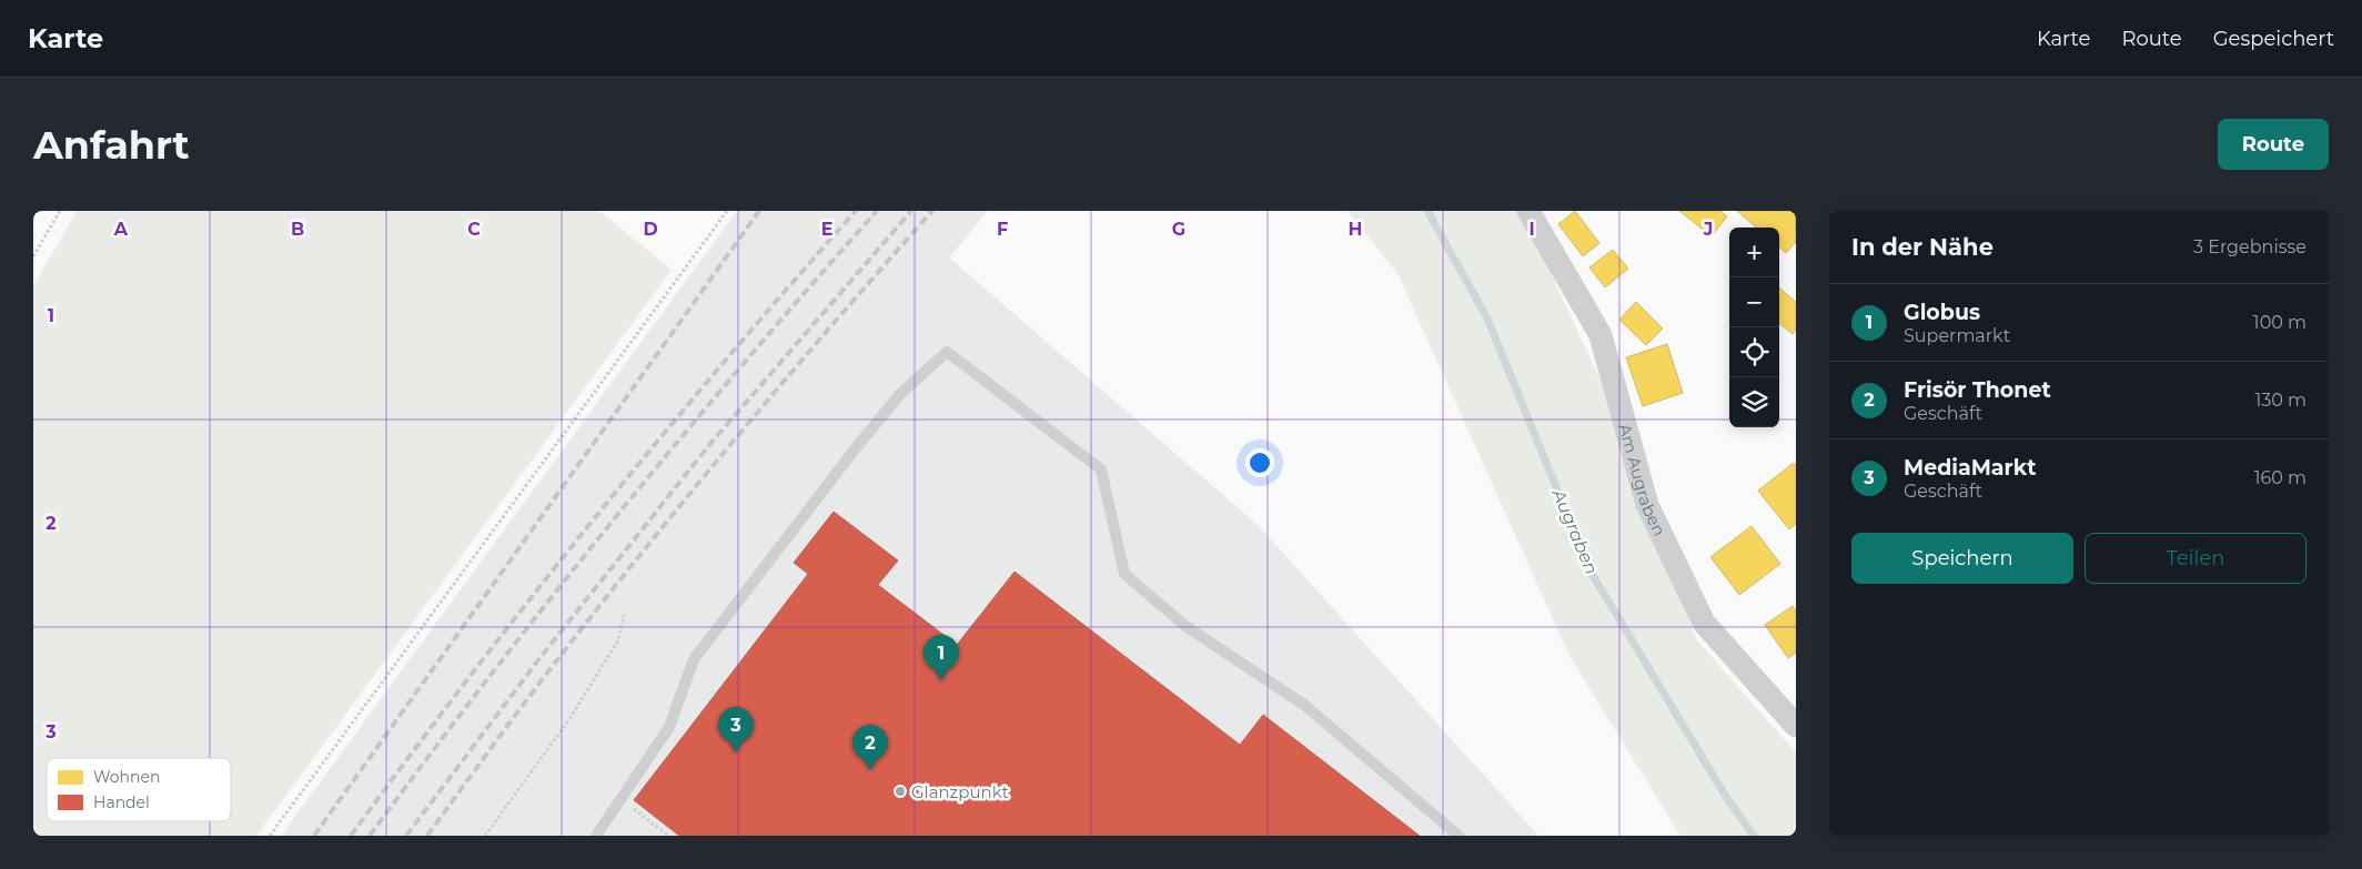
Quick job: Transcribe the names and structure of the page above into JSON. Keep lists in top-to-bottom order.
{
  "streets": {
    "street": ["Am Augraben"]
  },
  "water": ["Augraben"],
  "places": ["Glanzpunkt"],
  "legend": ["Wohnen", "Handel"],
  "page": {
    "header": "Karte",
    "nav": ["Karte", "Route", "Gespeichert"],
    "buttons": [
      "Route",
      ["Speichern", "Teilen"]
    ],
    "title": "Anfahrt",
    "heading": ["In der Nähe", "3 Ergebnisse"],
    "map_buttons": ["+", "−"],
    "list": [
      {
        "mark": "1",
        "name": "Globus",
        "note": "Supermarkt",
        "value": "100 m"
      },
      {
        "mark": "2",
        "name": "Frisör Thonet",
        "note": "Geschäft",
        "value": "130 m"
      },
      {
        "mark": "3",
        "name": "MediaMarkt",
        "note": "Geschäft",
        "value": "160 m"
      }
    ],
    "pins": ["1", "3", "2"]
  },
  "grid": {
    "columns": [
      "A",
      "B",
      "C",
      "D",
      "E",
      "F",
      "G",
      "H",
      "I",
      "J"
    ],
    "rows": ["1", "2", "3"]
  }
}
